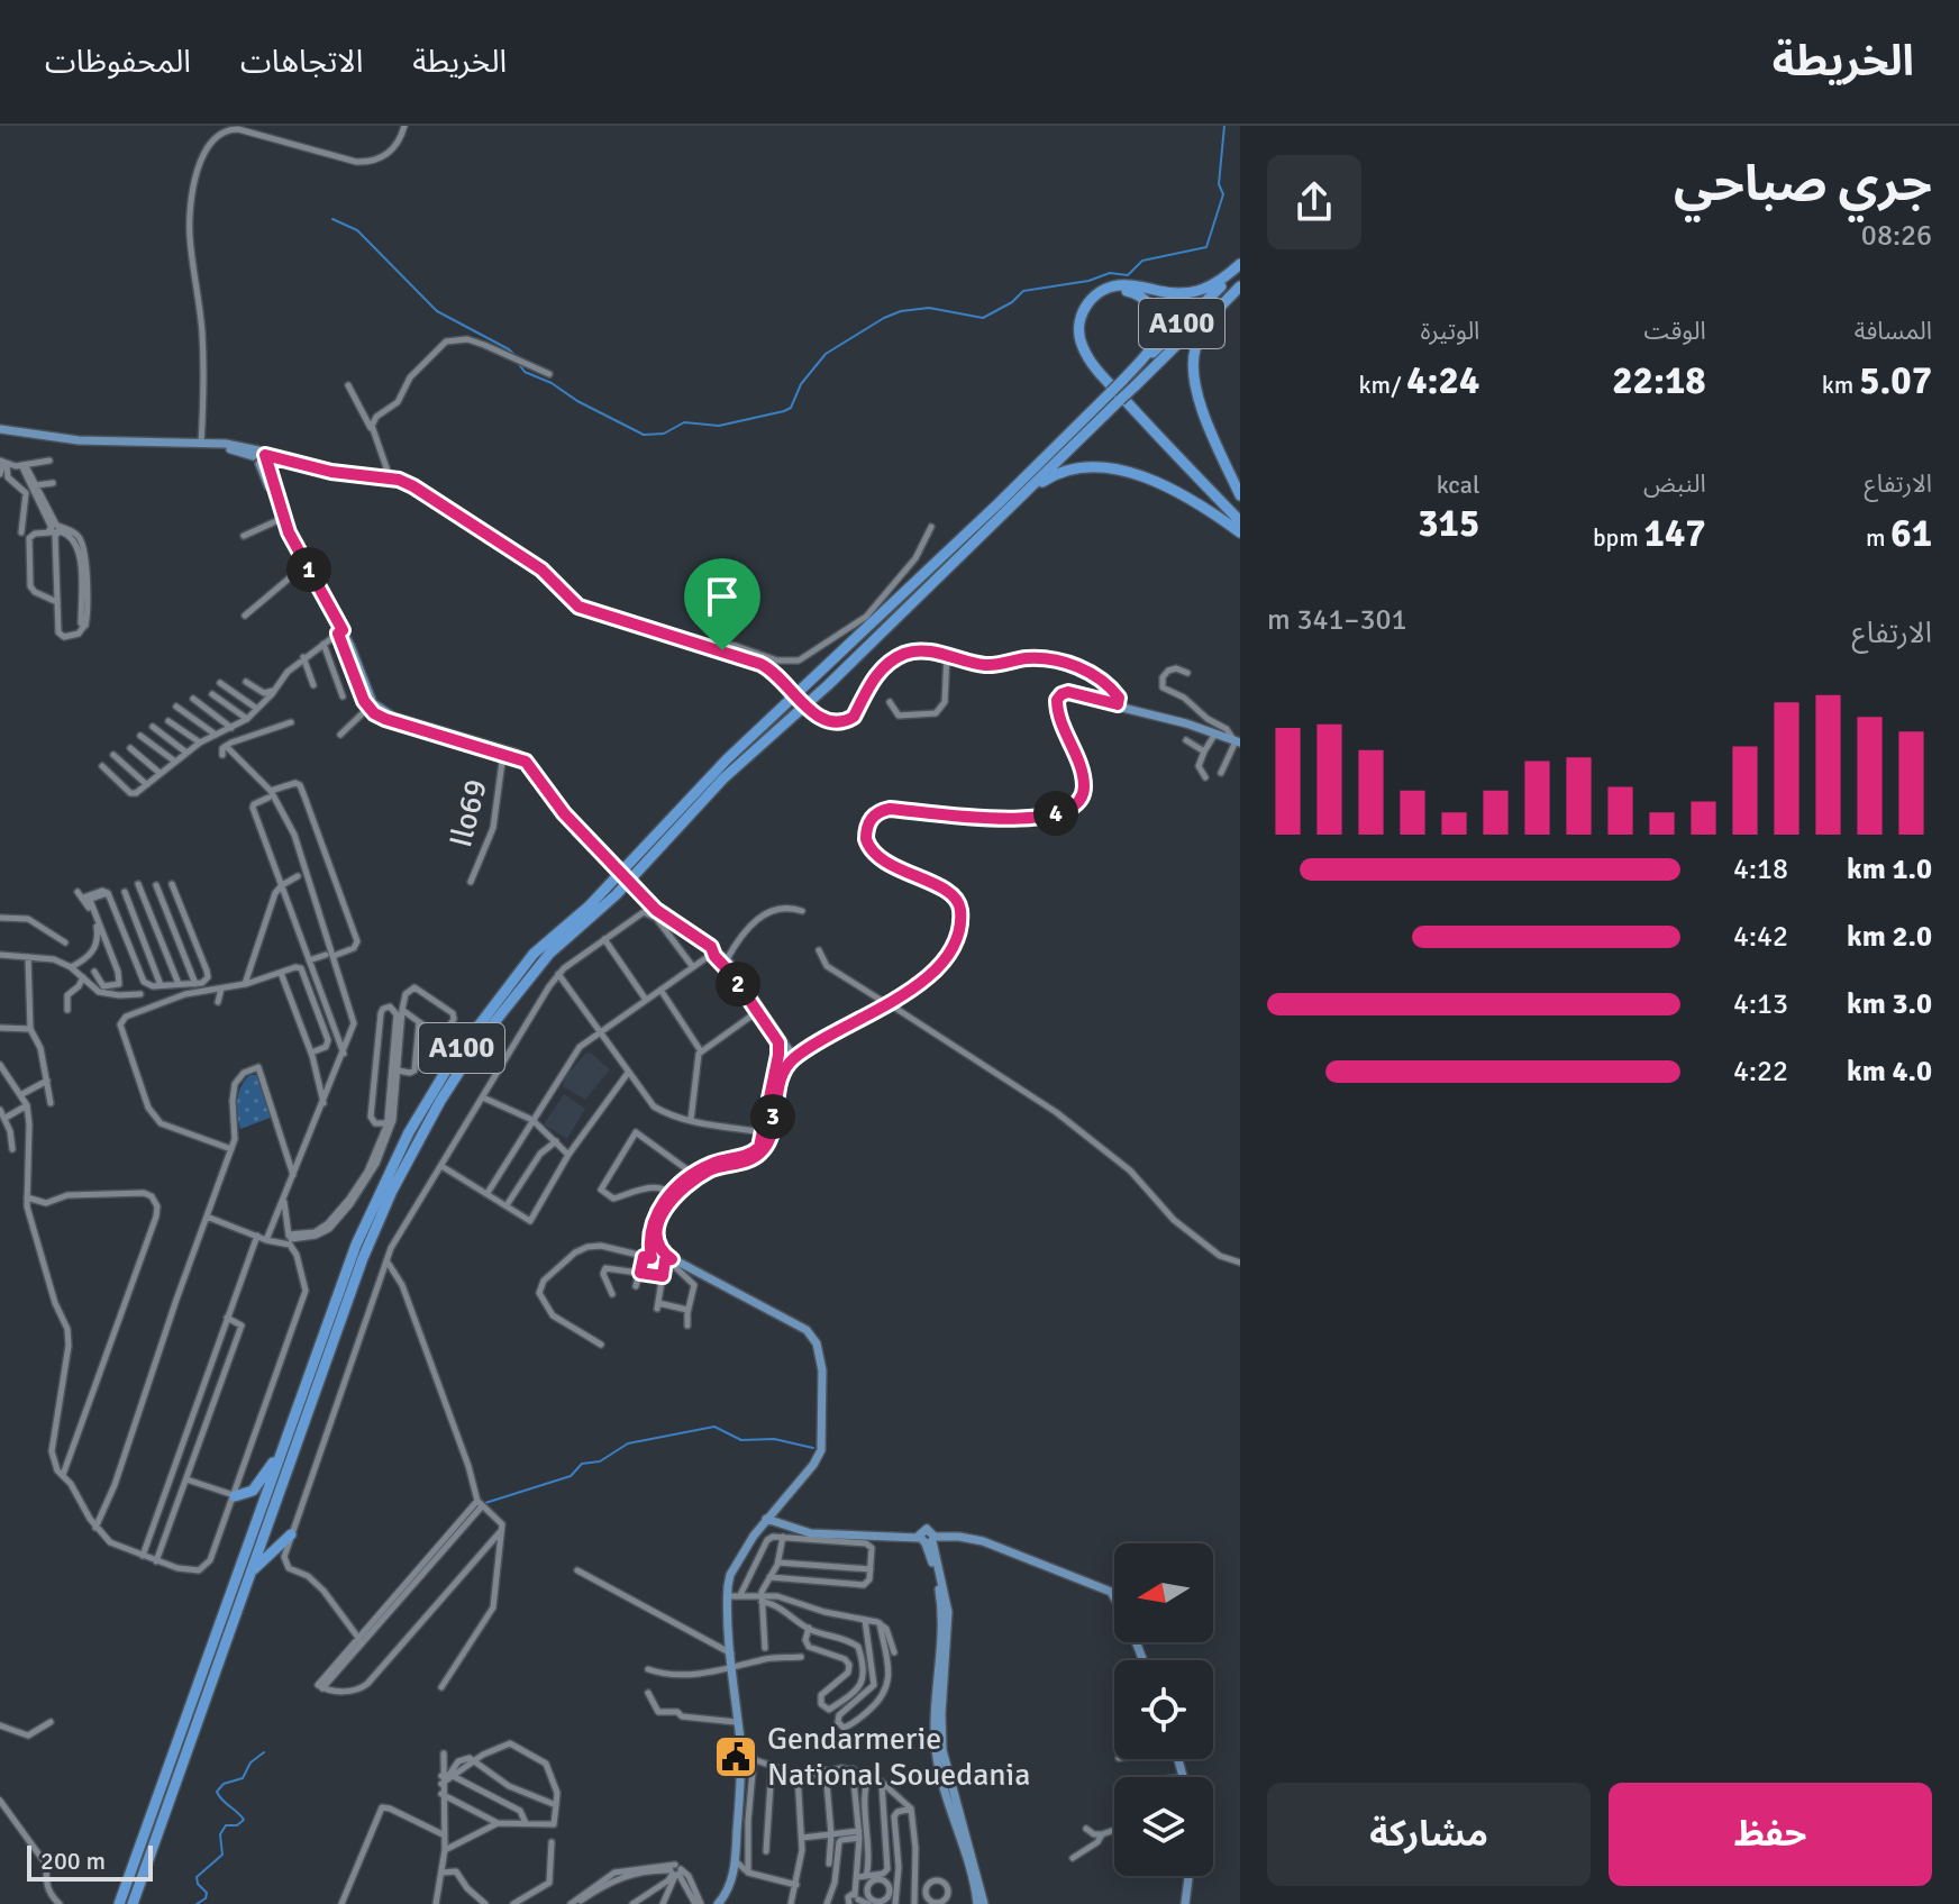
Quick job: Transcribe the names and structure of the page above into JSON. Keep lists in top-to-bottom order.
{
  "streets": {
    "highway": ["A100"],
    "street": ["Ilo69"]
  },
  "places": {
    "public building": ["Gendarmerie National Souedania"]
  },
  "scale_bar": "200 m",
  "north": "left",
  "page": {
    "header": "الخريطة",
    "nav": ["الخريطة", "الاتجاهات", "المحفوظات"],
    "heading": ["جري صباحي", "08:26"],
    "stats": [
      ["المسافة", "5.07 km"],
      ["الوقت", "22:18"],
      ["الوتيرة", "4:24 /km"],
      ["الارتفاع", "61 m"],
      ["النبض", "147 bpm"],
      ["kcal", "315"]
    ],
    "pins": [
      "1",
      "4",
      "2",
      "3"
    ],
    "chart": ["الارتفاع", "301–341 m"],
    "list": [
      {
        "name": "1.0 km",
        "note": "4:18"
      },
      {
        "name": "2.0 km",
        "note": "4:42"
      },
      {
        "name": "3.0 km",
        "note": "4:13"
      },
      {
        "name": "4.0 km",
        "note": "4:22"
      }
    ],
    "buttons": ["حفظ", "مشاركة"],
    "scale": "200 m"
  }
}
